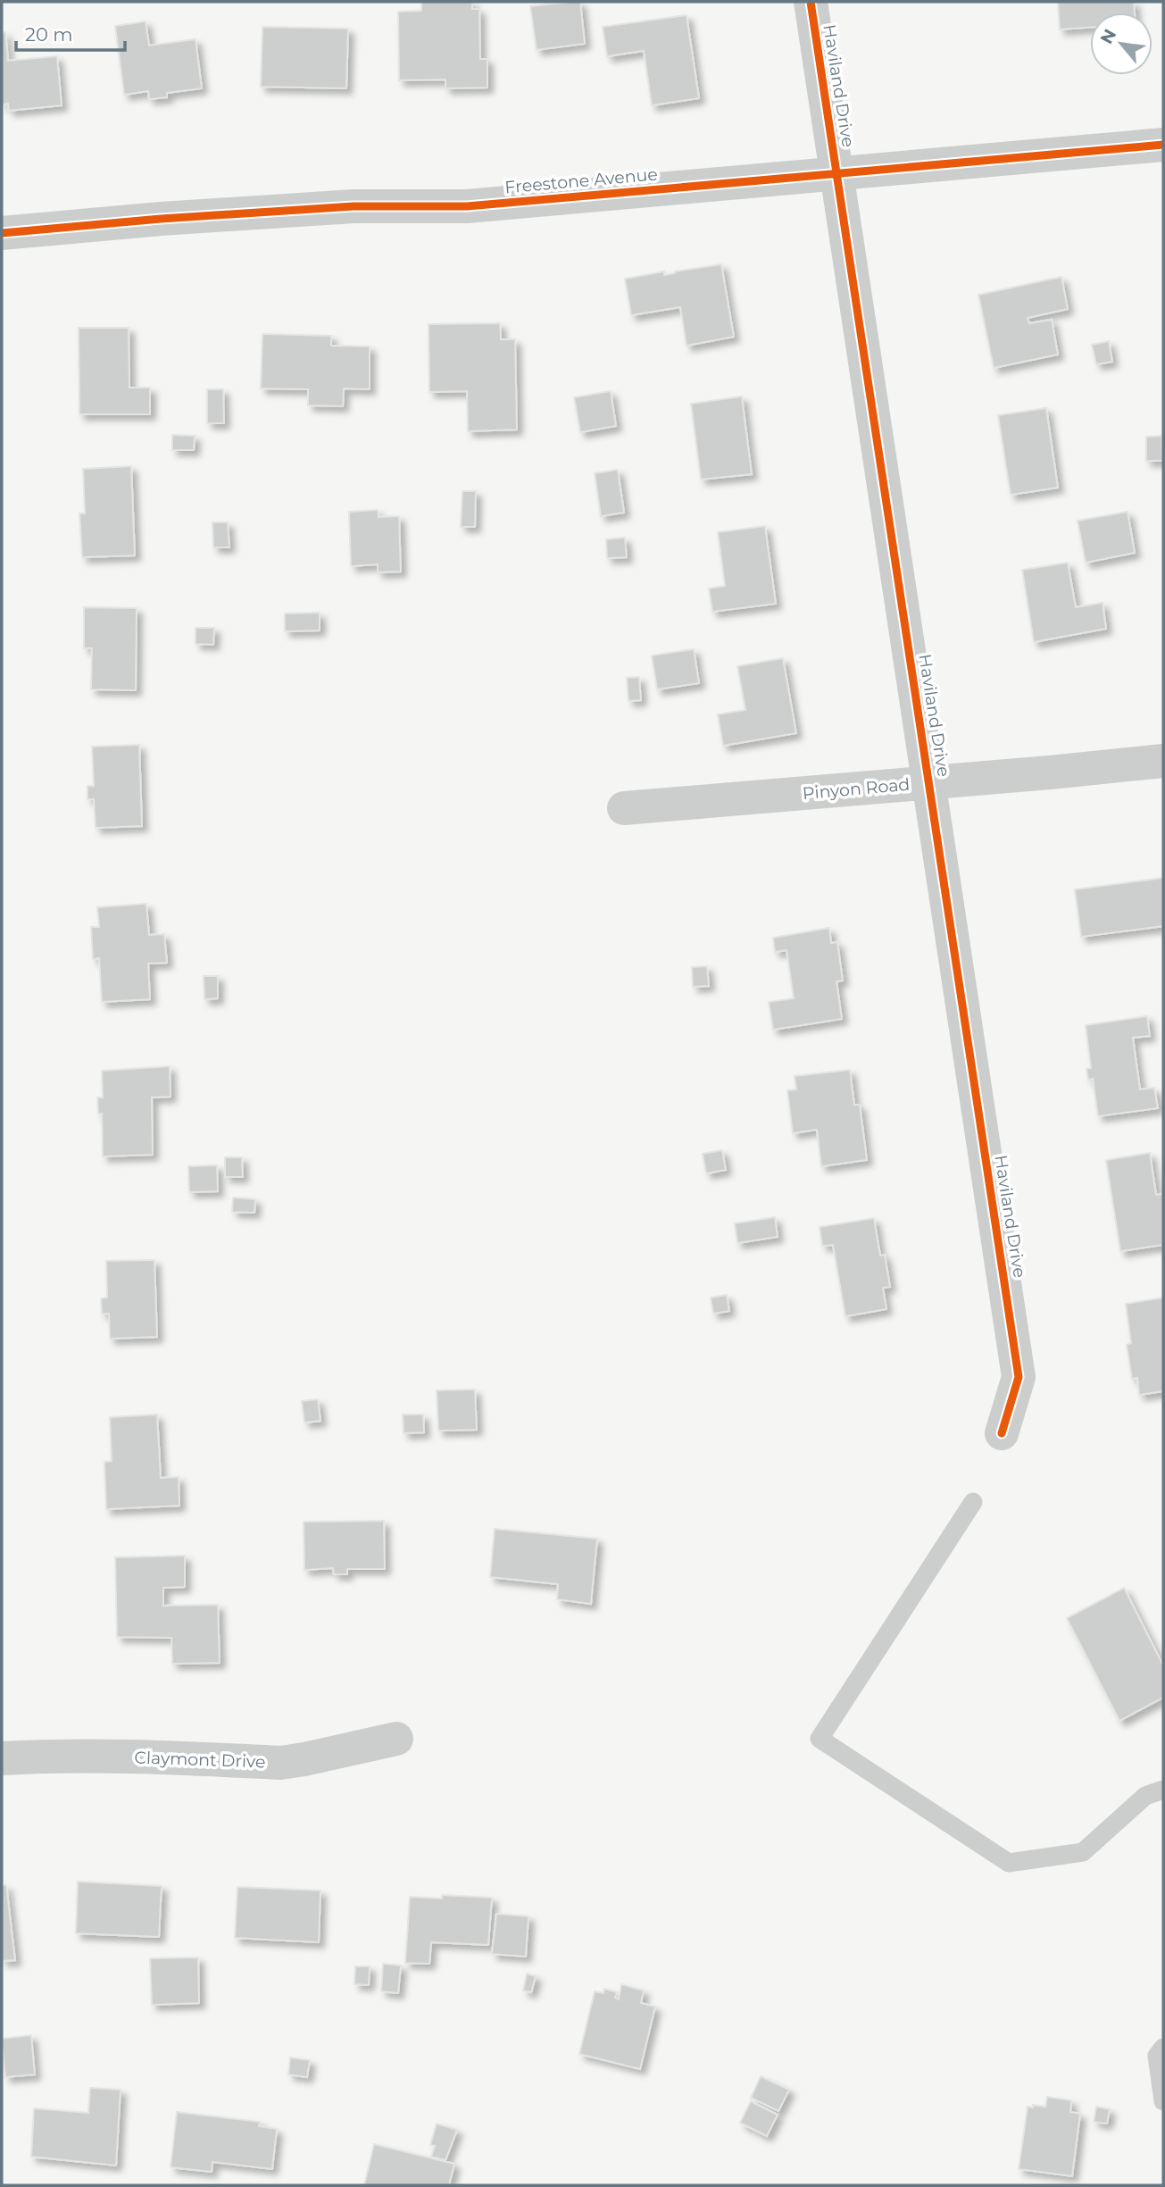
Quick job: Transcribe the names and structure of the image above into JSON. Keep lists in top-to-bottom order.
{
  "streets": {
    "street": [
      "Haviland Drive",
      "Freestone Avenue",
      "Pinyon Road",
      "Claymont Drive"
    ]
  },
  "crossings": [
    ["Haviland Drive", "Freestone Avenue"],
    ["Haviland Drive", "Pinyon Road"]
  ],
  "scale_bar": "20 m",
  "north": "top left"
}
